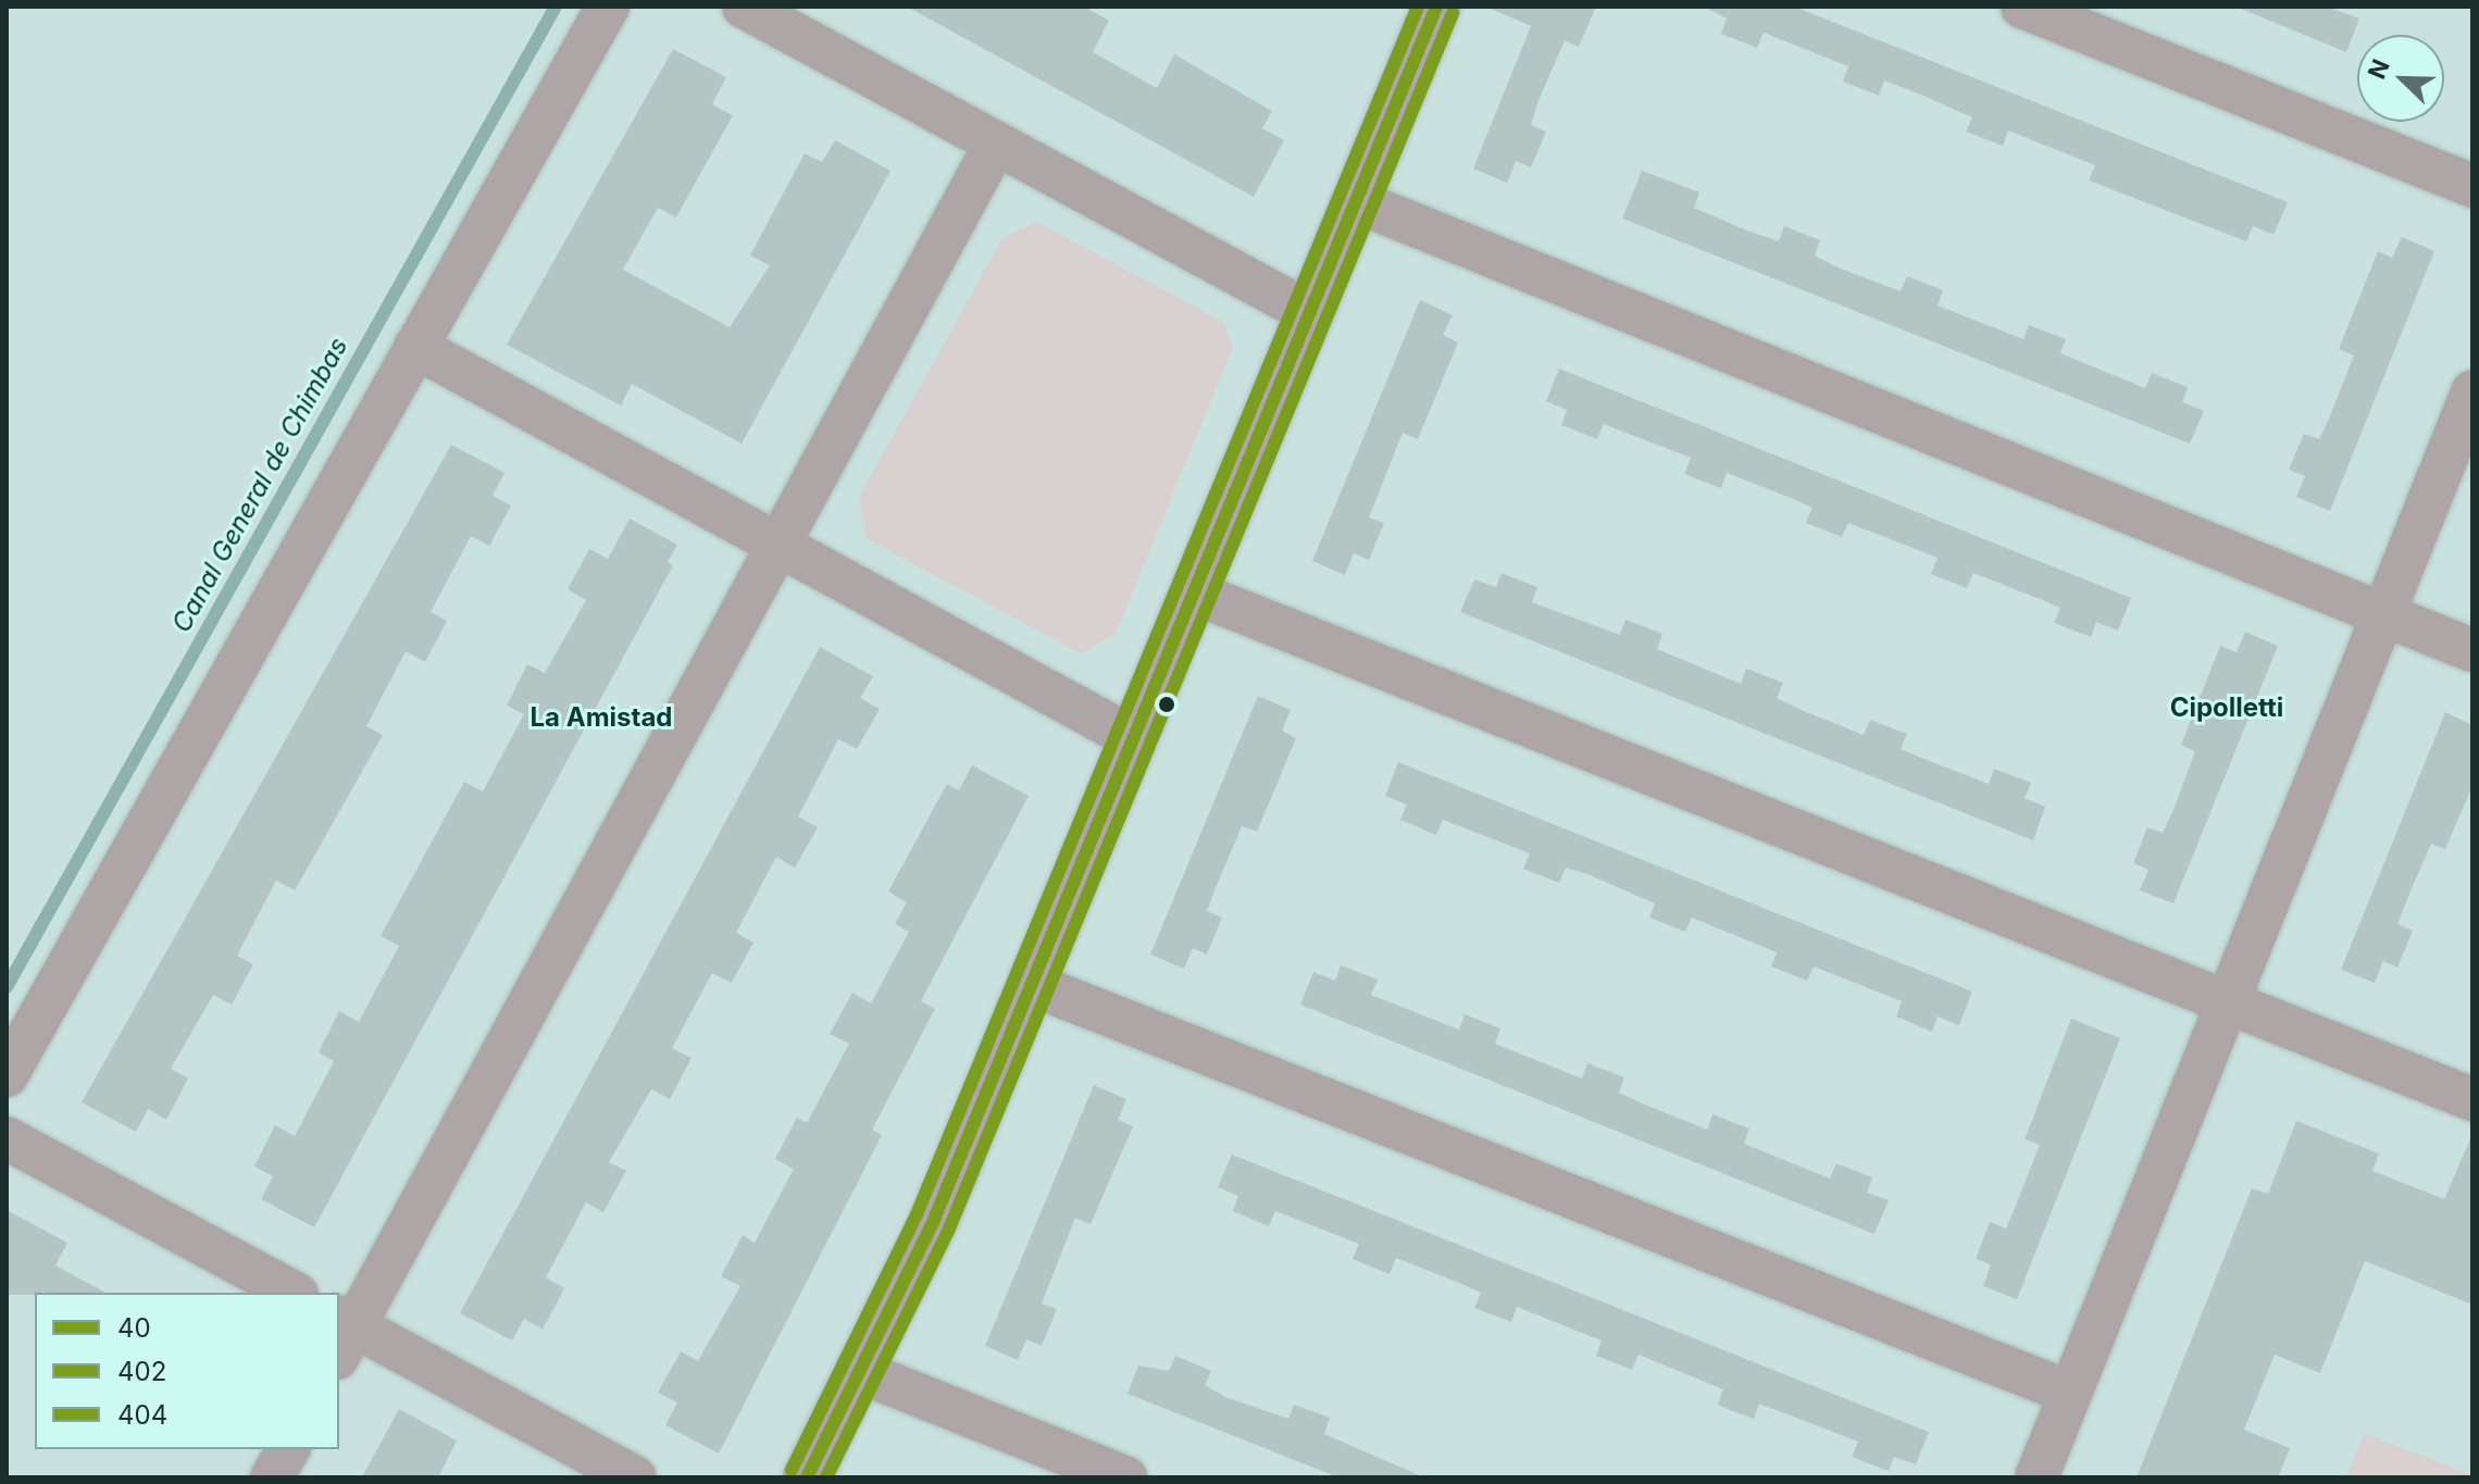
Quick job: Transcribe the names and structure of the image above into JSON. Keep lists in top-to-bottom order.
{
  "districts": ["Cipolletti", "La Amistad"],
  "water": ["Canal General de Chimbas"],
  "lines": ["transit line 40", "transit line 404", "transit line 402"],
  "legend": ["40", "402", "404"],
  "north": "top left"
}
